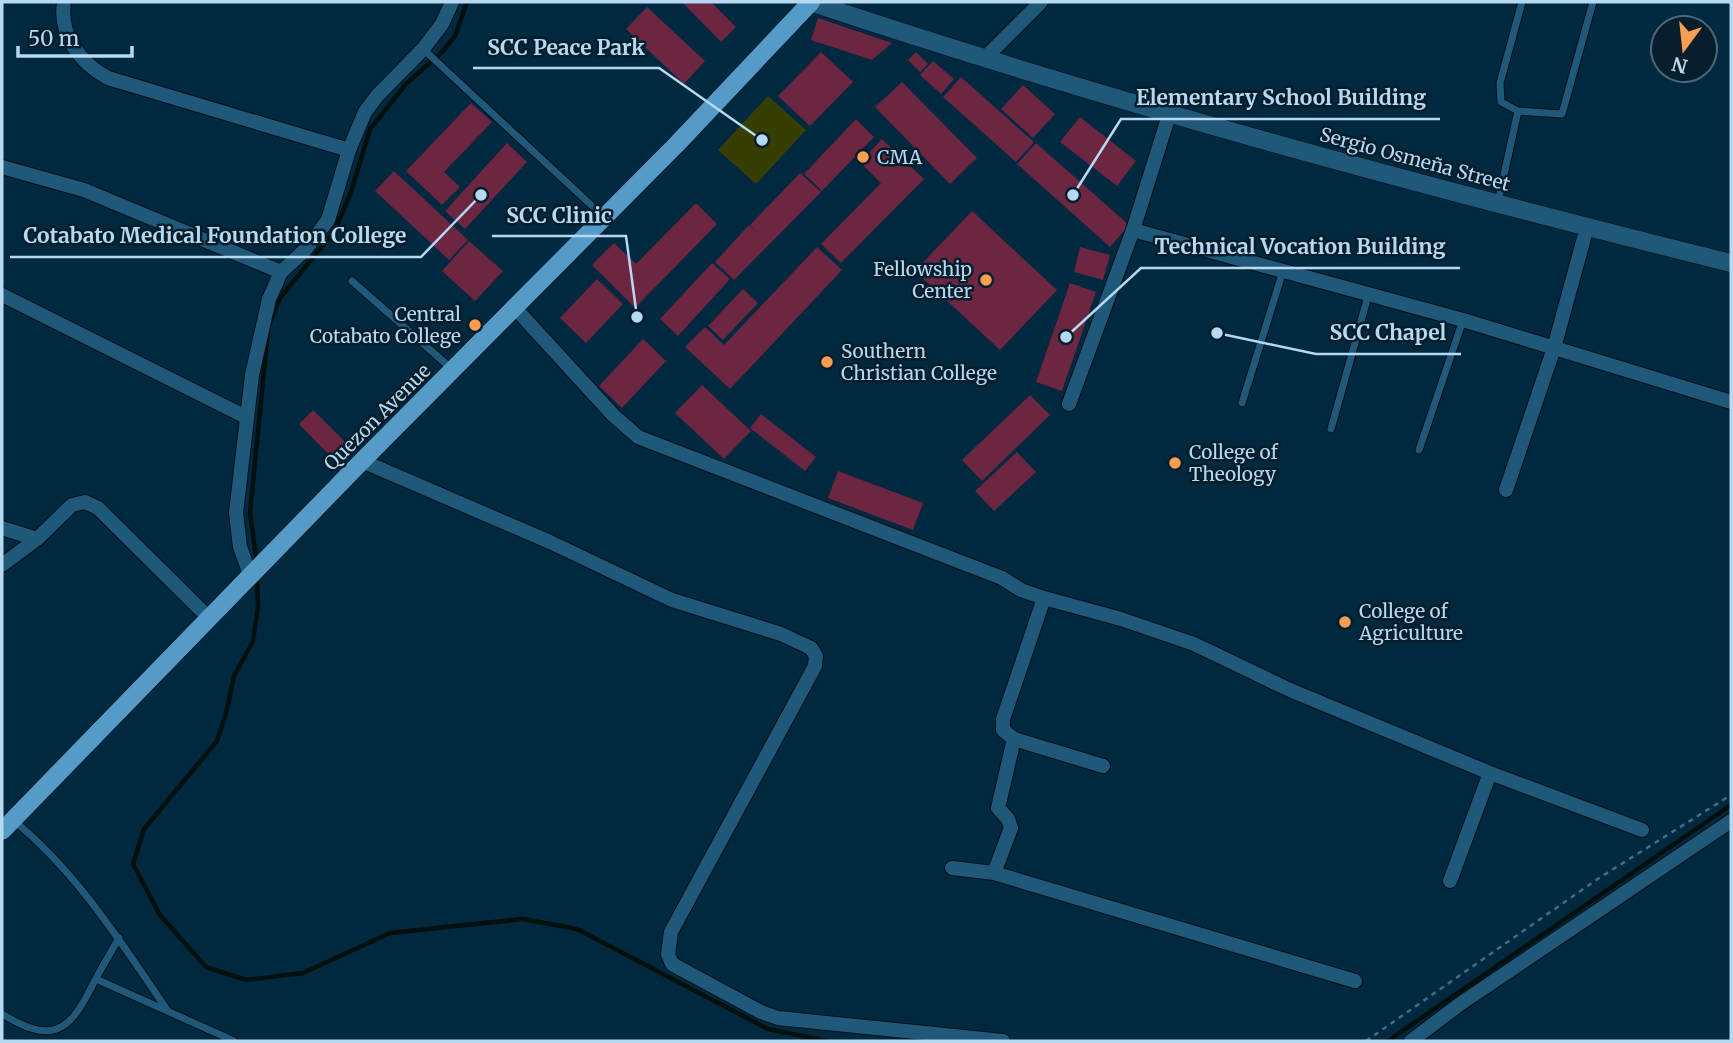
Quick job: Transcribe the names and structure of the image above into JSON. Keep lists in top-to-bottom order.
{
  "streets": {
    "main road": ["Quezon Avenue"],
    "street": ["Sergio Osmeña Street"]
  },
  "crossings": [
    ["Sergio Osmeña Street", "Quezon Avenue"]
  ],
  "places": [
    "SCC Peace Park",
    "CMA",
    "Cotabato Medical Foundation College",
    "Elementary School Building",
    "Fellowship Center",
    "SCC Clinic",
    "Central Cotabato College",
    "SCC Chapel",
    "Technical Vocation Building",
    "Southern Christian College",
    "College of Theology",
    "College of Agriculture"
  ],
  "scale_bar": "50 m",
  "north": "bottom"
}
